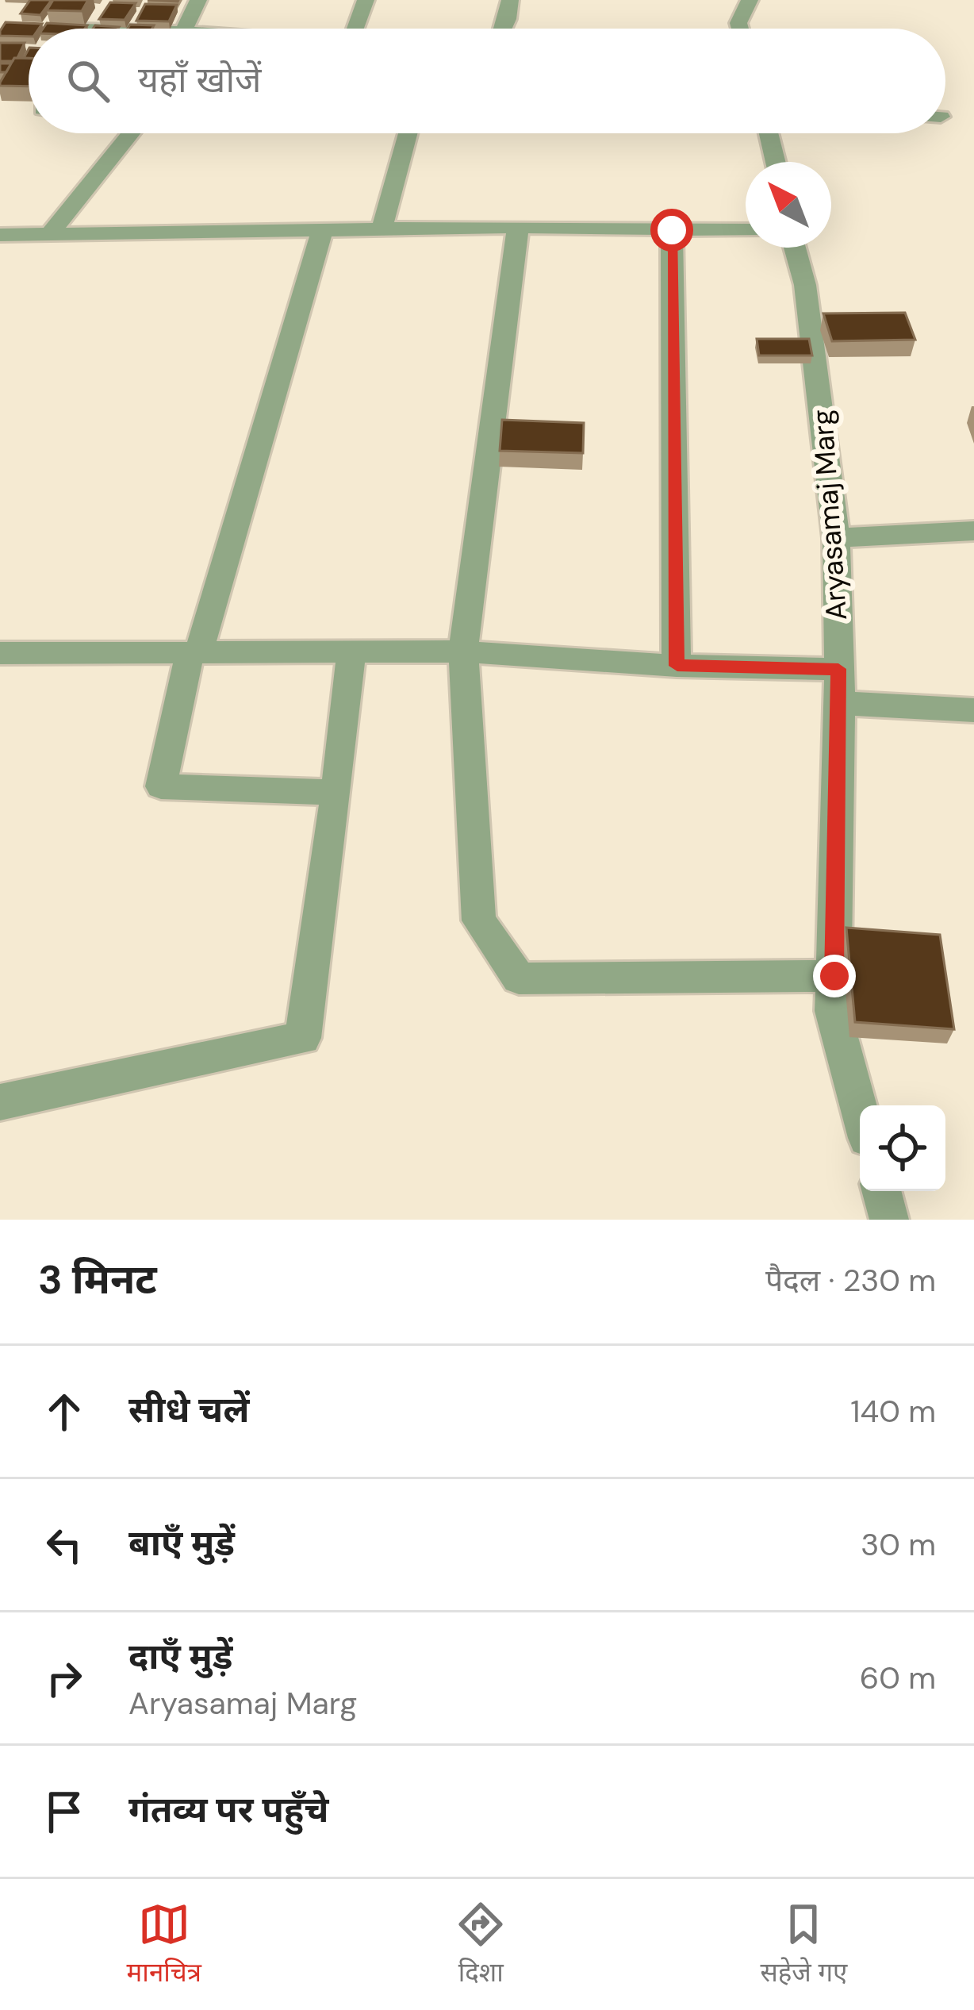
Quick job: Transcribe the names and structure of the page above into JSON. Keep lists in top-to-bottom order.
{
  "streets": {
    "street": ["Aryasamaj Marg"]
  },
  "north": "top left",
  "page": {
    "search": "यहाँ खोजें",
    "heading": ["3 मिनट", "पैदल · 230 m"],
    "list": [
      ["सीधे चलें", "140 m"],
      ["बाएँ मुड़ें", "30 m"],
      ["दाएँ मुड़ें", "Aryasamaj Marg", "60 m"],
      "गंतव्य पर पहुँचे"
    ],
    "nav": ["मानचित्र", "दिशा", "सहेजे गए"]
  }
}
